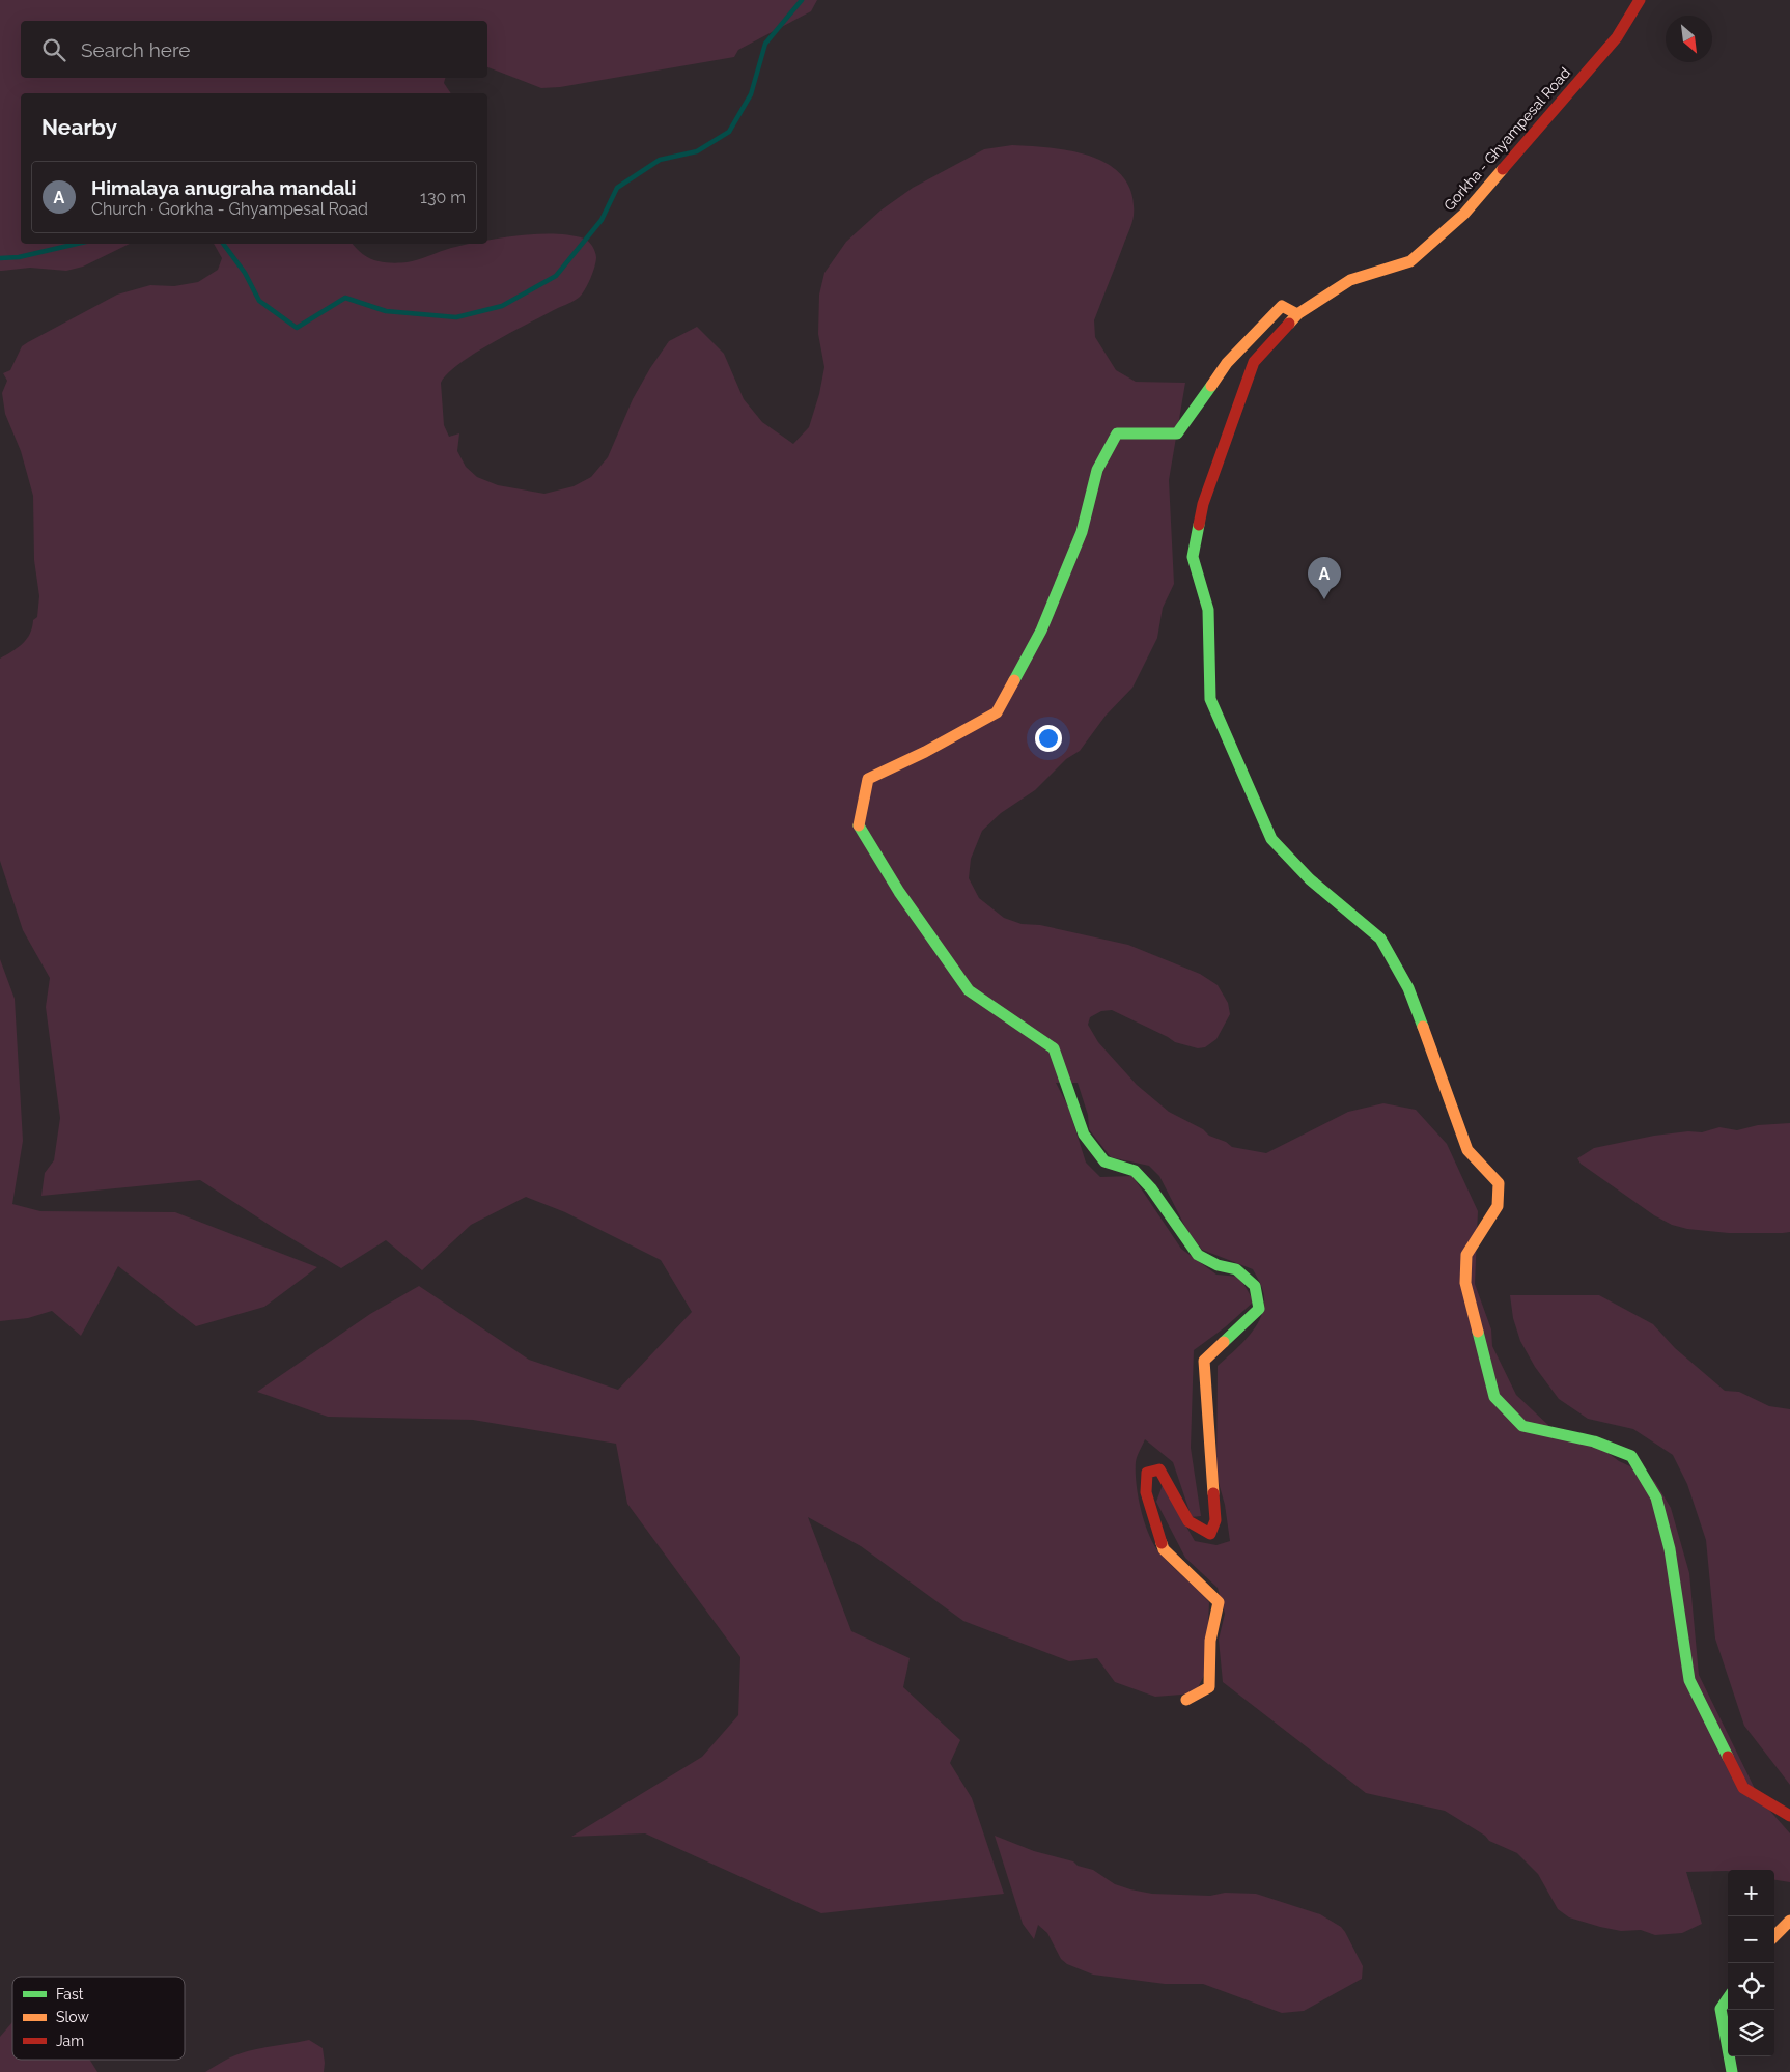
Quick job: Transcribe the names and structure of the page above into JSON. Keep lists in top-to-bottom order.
{
  "streets": {
    "main road": ["Gorkha - Ghyampesal Road"]
  },
  "legend": ["Fast", "Slow", "Jam"],
  "north": "bottom right",
  "page": {
    "search": "Search here",
    "heading": "Nearby",
    "list": [
      {
        "mark": "A",
        "name": "Himalaya anugraha mandali",
        "note": "Church · Gorkha - Ghyampesal Road",
        "value": "130 m"
      }
    ],
    "pins": "A",
    "map_buttons": ["+", "−"]
  }
}
